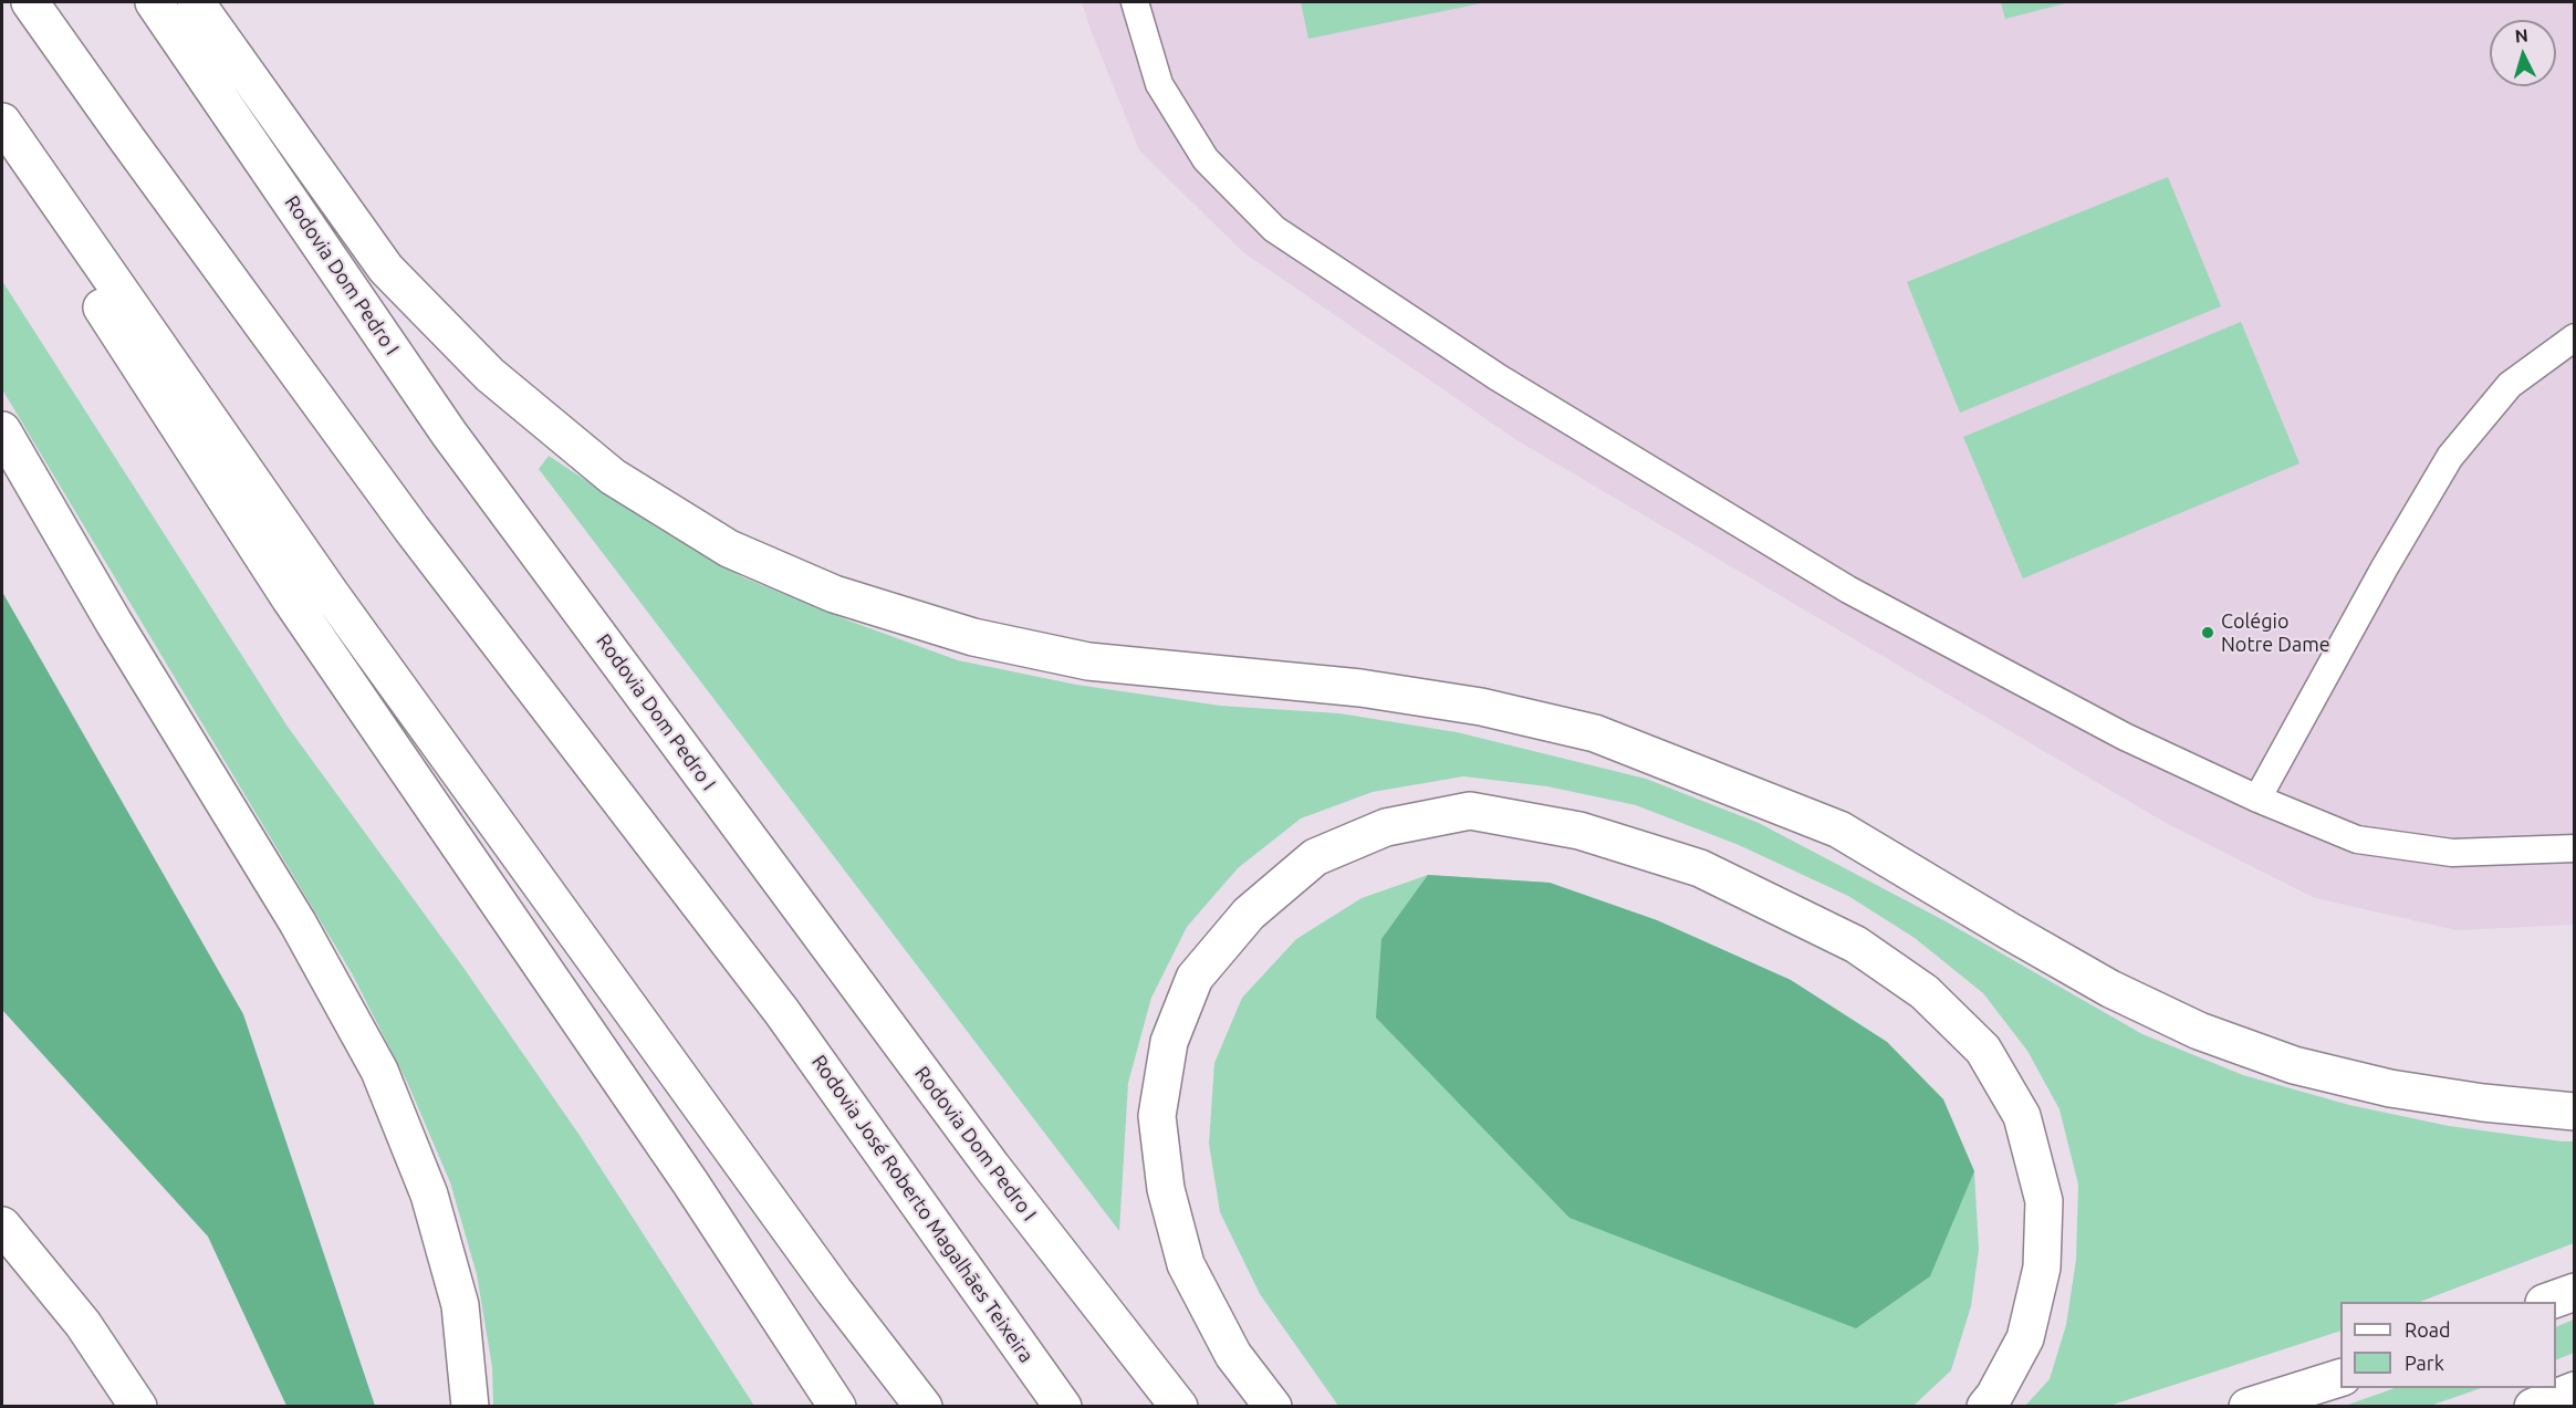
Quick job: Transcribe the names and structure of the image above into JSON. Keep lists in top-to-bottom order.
{
  "streets": {
    "main road": ["Rodovia Dom Pedro I", "Rodovia José Roberto Magalhães Teixeira"]
  },
  "places": ["Colégio Notre Dame"],
  "legend": ["Road", "Park"],
  "north": "top"
}
